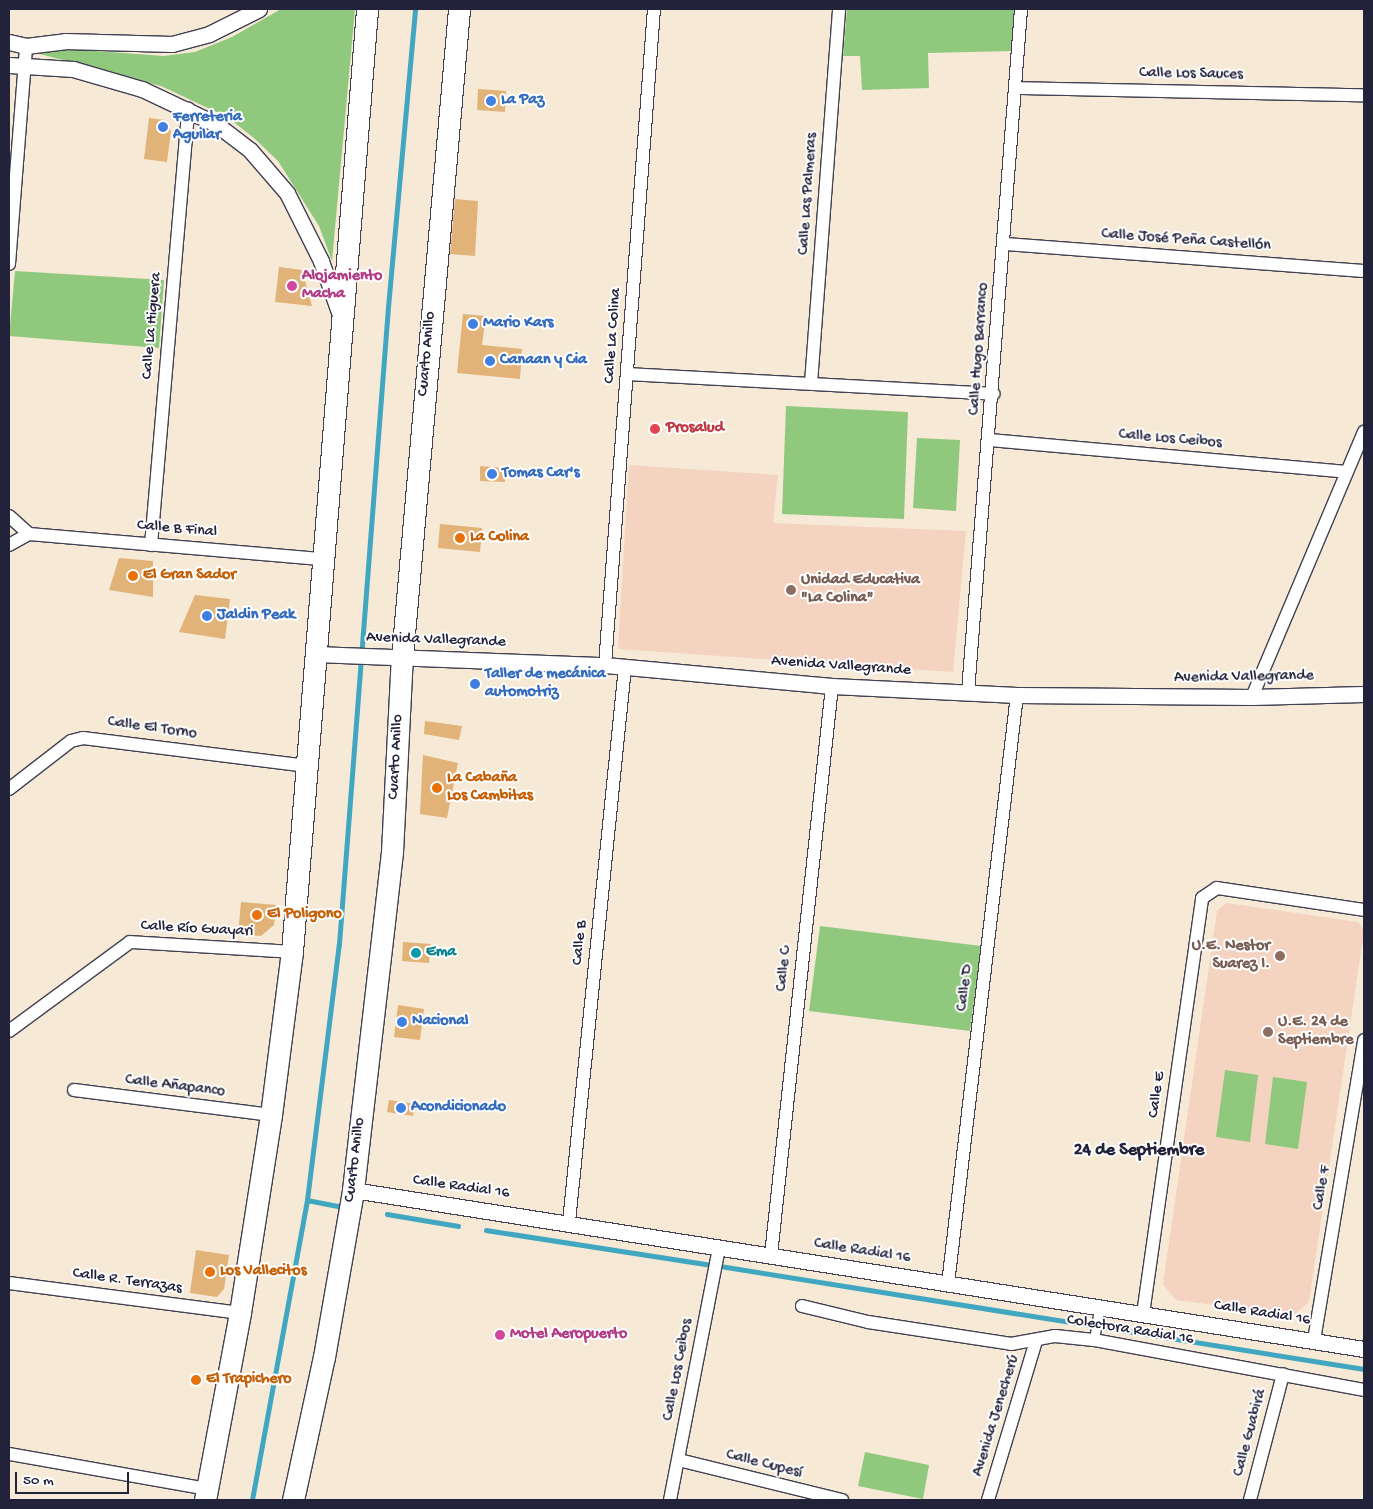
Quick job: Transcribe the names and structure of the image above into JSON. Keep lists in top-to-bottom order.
{
  "streets": {
    "highway": ["Cuarto Anillo"],
    "street": [
      "Calle Los Sauces",
      "Calle Las Palmeras",
      "Calle José Peña Castellón",
      "Calle La Higuera",
      "Calle La Colina",
      "Calle Hugo Barranco",
      "Calle Los Ceibos",
      "Calle B Final",
      "Avenida Vallegrande",
      "Calle El Torno",
      "Calle Río Guayari",
      "Calle B",
      "Calle C",
      "Calle D",
      "Calle Añapanco",
      "Calle E",
      "Calle Radial 16",
      "Calle F",
      "Calle R. Terrazas",
      "Colectora Radial 16",
      "Avenida Jenecherú",
      "Calle Guabirá",
      "Calle Cupesí"
    ]
  },
  "crossings": [
    ["Calle Los Sauces", "Calle Hugo Barranco"],
    ["Calle José Peña Castellón", "Calle Hugo Barranco"],
    ["Calle La Higuera", "Calle B Final"],
    ["Calle La Colina", "Avenida Vallegrande"],
    ["Calle Hugo Barranco", "Calle Los Ceibos"],
    ["Calle Hugo Barranco", "Avenida Vallegrande"],
    ["Cuarto Anillo", "Avenida Vallegrande"],
    ["Cuarto Anillo", "Calle Radial 16"],
    ["Calle Los Ceibos", "Calle Radial 16"],
    ["Calle Los Ceibos", "Calle Cupesí"],
    ["Avenida Vallegrande", "Calle B"],
    ["Avenida Vallegrande", "Calle C"],
    ["Avenida Vallegrande", "Calle D"],
    ["Calle B", "Calle Radial 16"],
    ["Calle C", "Calle Radial 16"],
    ["Calle D", "Calle Radial 16"],
    ["Calle E", "Calle Radial 16"],
    ["Calle Radial 16", "Calle F"],
    ["Colectora Radial 16", "Avenida Jenecherú"],
    ["Colectora Radial 16", "Calle Guabirá"]
  ],
  "districts": ["24 de Septiembre"],
  "places": [
    "La Paz",
    "Ferreteria Aguilar",
    "Alojamiento Macha",
    "Mario Kars",
    "Canaan y Cia",
    "Prosalud",
    "Tomas Car's",
    "La Colina",
    "El Gran Sador",
    "Unidad Educativa \"La Colina\"",
    "Jaldin Peak",
    "Taller de mecánica automotriz",
    "La Cabaña Los Cambitas",
    "El Poligono",
    "Ema",
    "U.E. Nestor Suarez I.",
    "Nacional",
    "U.E. 24 de Septiembre",
    "Acondicionado",
    "Los Vallecitos",
    "Motel Aeropuerto",
    "El Trapichero"
  ],
  "scale_bar": "50 m"
}
